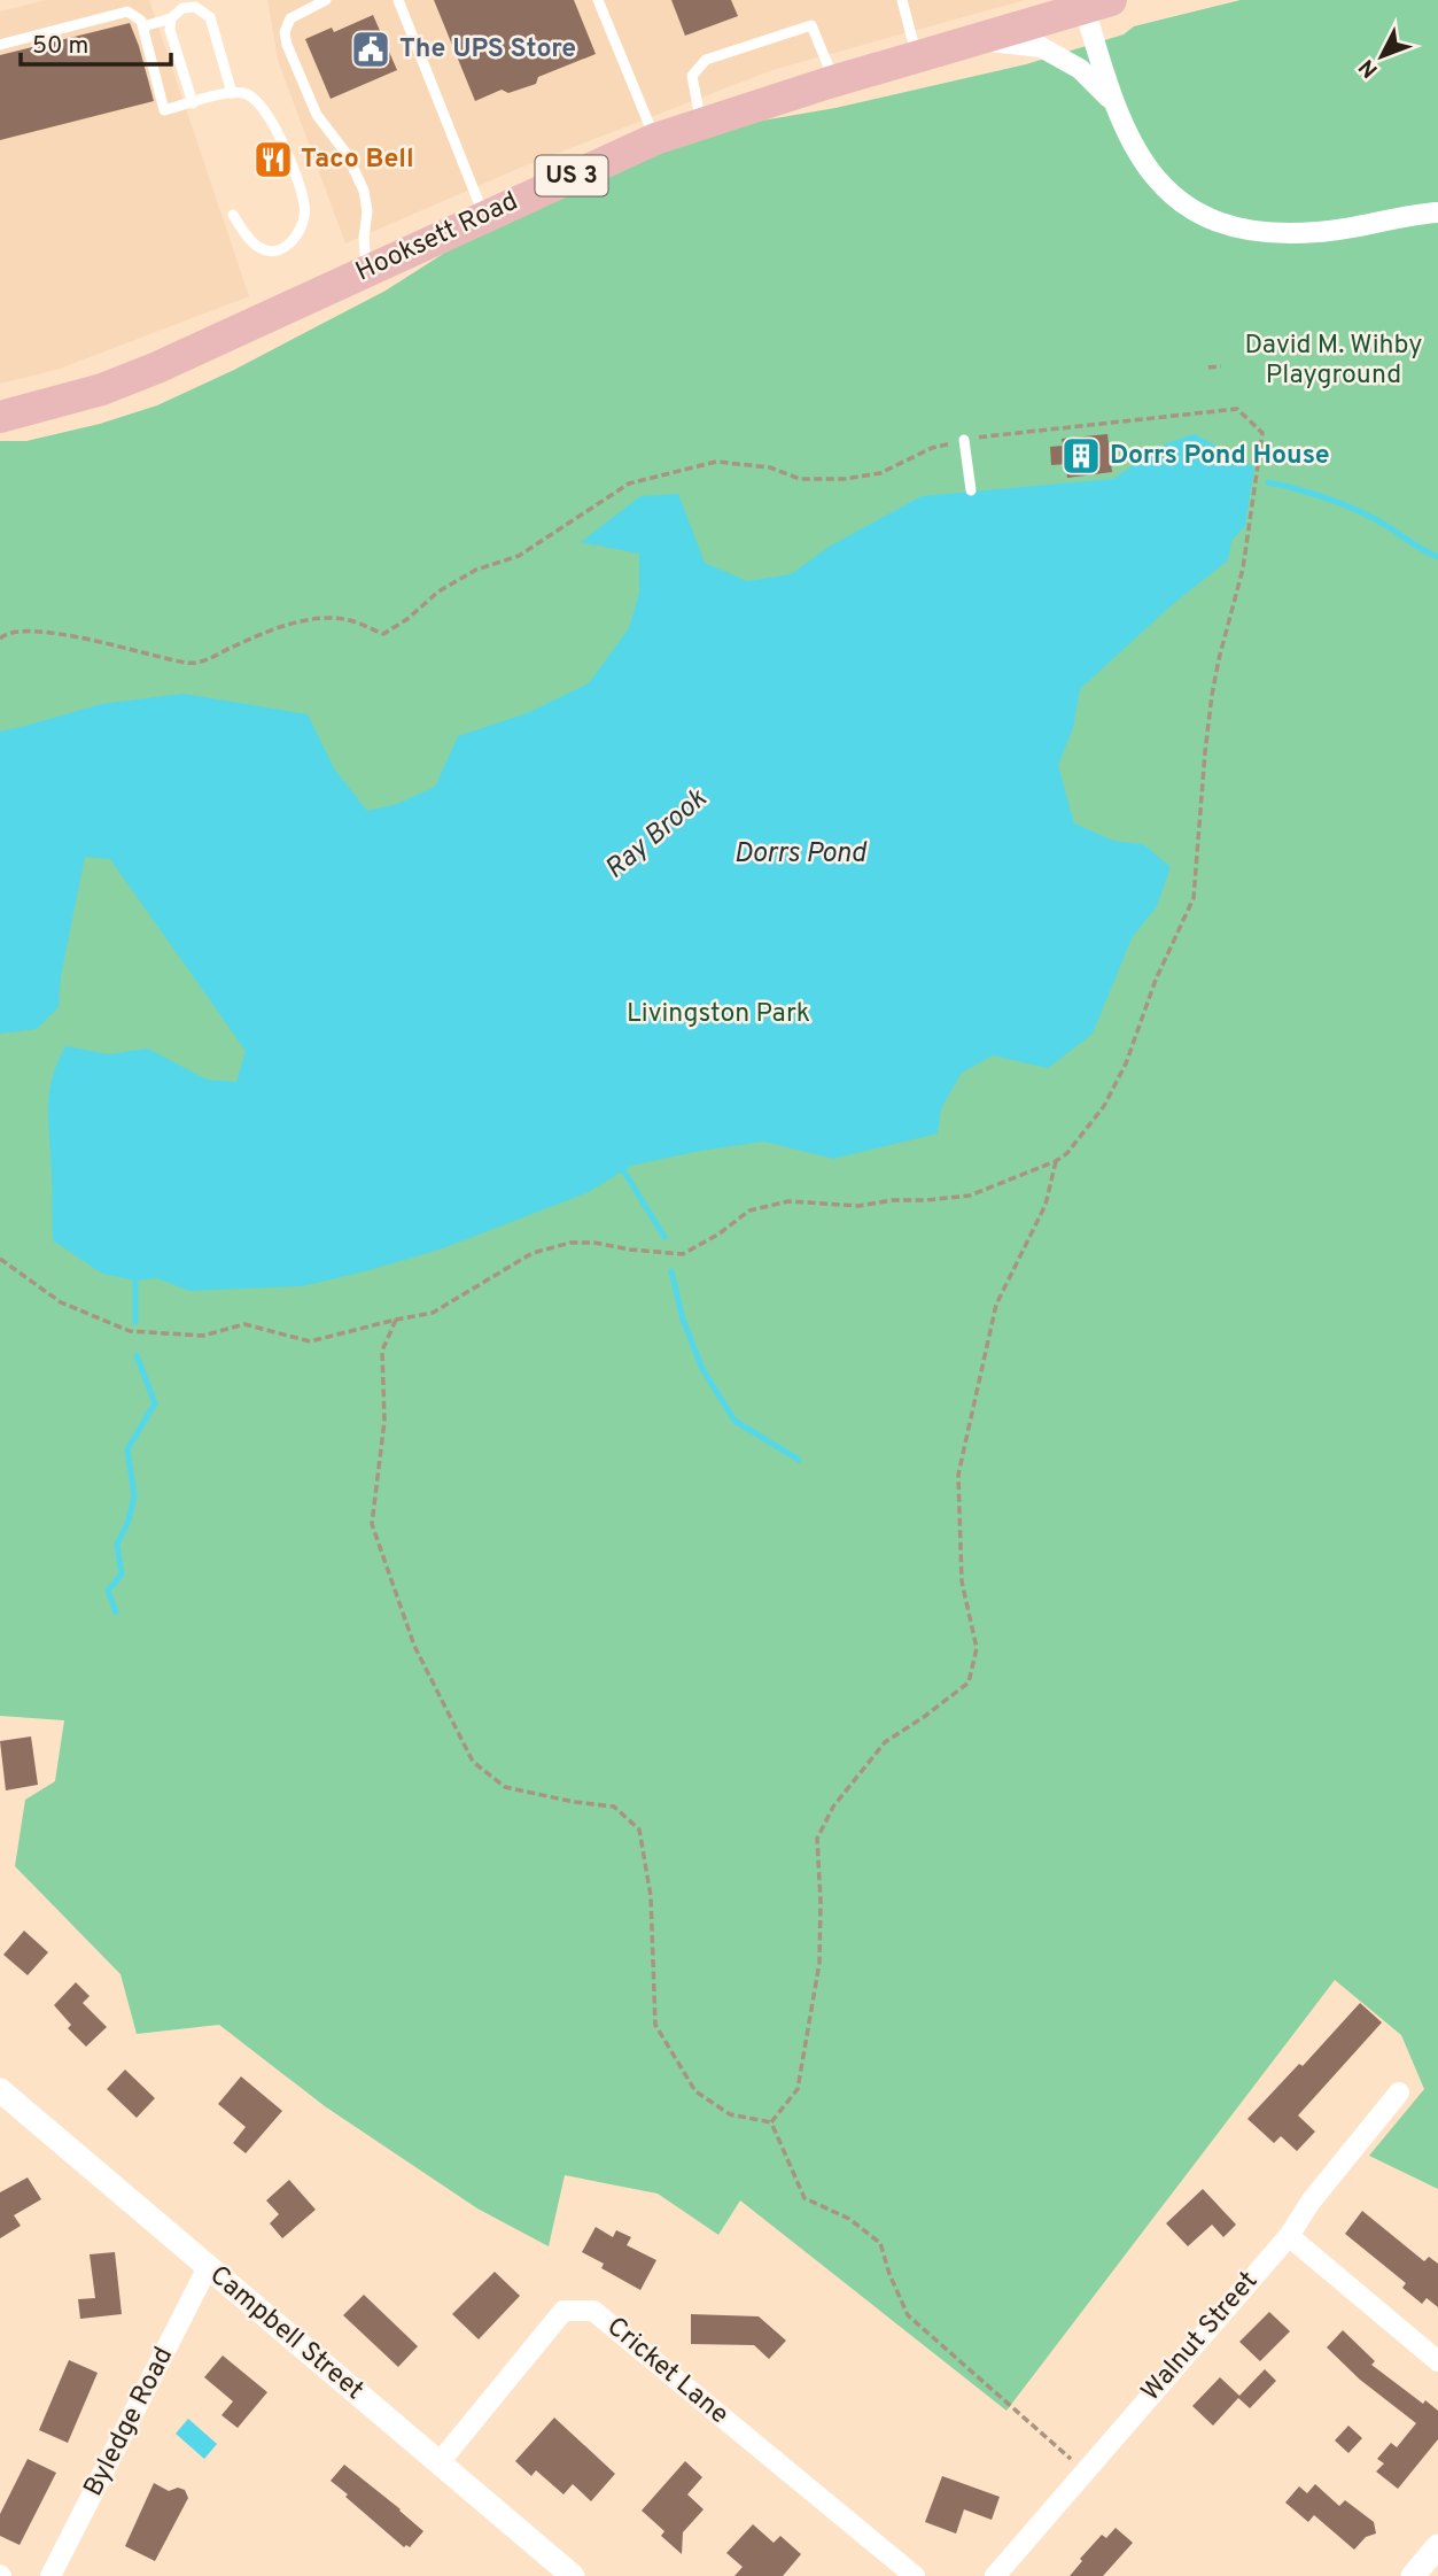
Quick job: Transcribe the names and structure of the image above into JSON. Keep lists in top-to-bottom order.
{
  "streets": {
    "main road": ["US 3", "Hooksett Road"],
    "street": [
      "Campbell Street",
      "Walnut Street",
      "Cricket Lane",
      "Byledge Road"
    ]
  },
  "crossings": [
    ["Campbell Street", "Cricket Lane"],
    ["Campbell Street", "Byledge Road"]
  ],
  "water": ["Ray Brook", "Dorrs Pond"],
  "parks": ["David M. Wihby Playground", "Livingston Park"],
  "places": {
    "public building": ["The UPS Store"],
    "restaurant": ["Taco Bell"],
    "building": ["Dorrs Pond House"]
  },
  "scale_bar": "50 m",
  "north": "bottom left"
}
